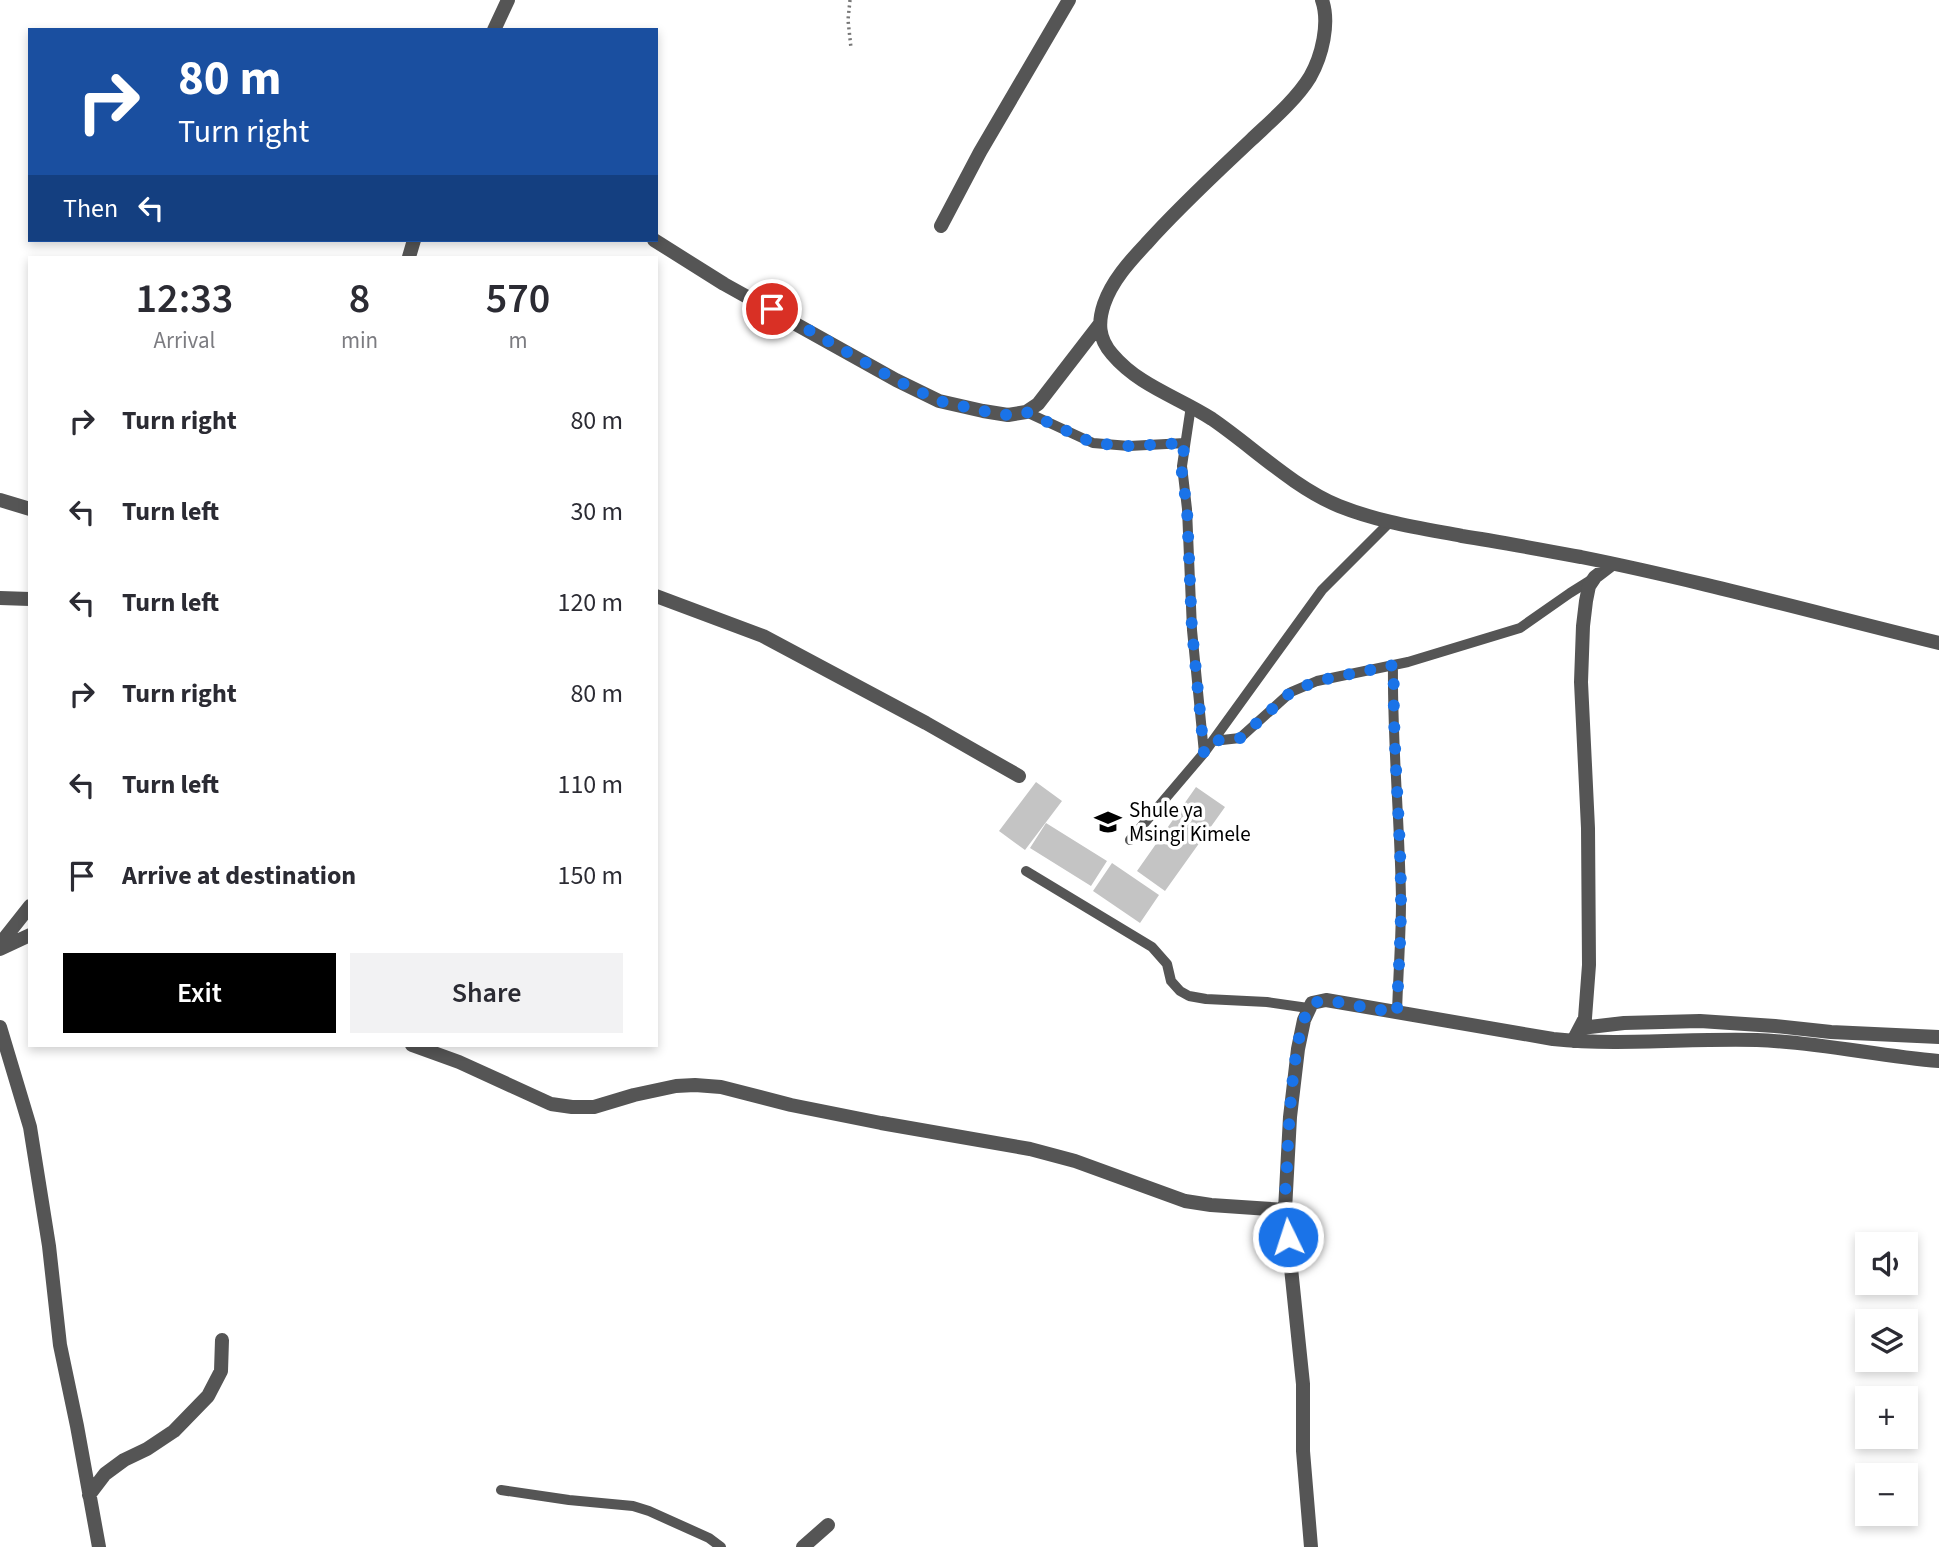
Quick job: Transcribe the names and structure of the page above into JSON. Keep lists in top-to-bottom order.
{
  "places": {
    "school or university": ["Shule ya Msingi Kimele"]
  },
  "page": {
    "turn": ["80 m", "Turn right"],
    "then": "Then",
    "eta": [
      "12:33",
      "Arrival",
      "8",
      "min",
      "570",
      "m"
    ],
    "list": [
      {
        "name": "Turn right",
        "value": "80 m"
      },
      {
        "name": "Turn left",
        "value": "30 m"
      },
      {
        "name": "Turn left",
        "value": "120 m"
      },
      {
        "name": "Turn right",
        "value": "80 m"
      },
      {
        "name": "Turn left",
        "value": "110 m"
      },
      {
        "name": "Arrive at destination",
        "value": "150 m"
      }
    ],
    "buttons": ["Exit", "Share"],
    "map_buttons": ["+", "−"]
  }
}
